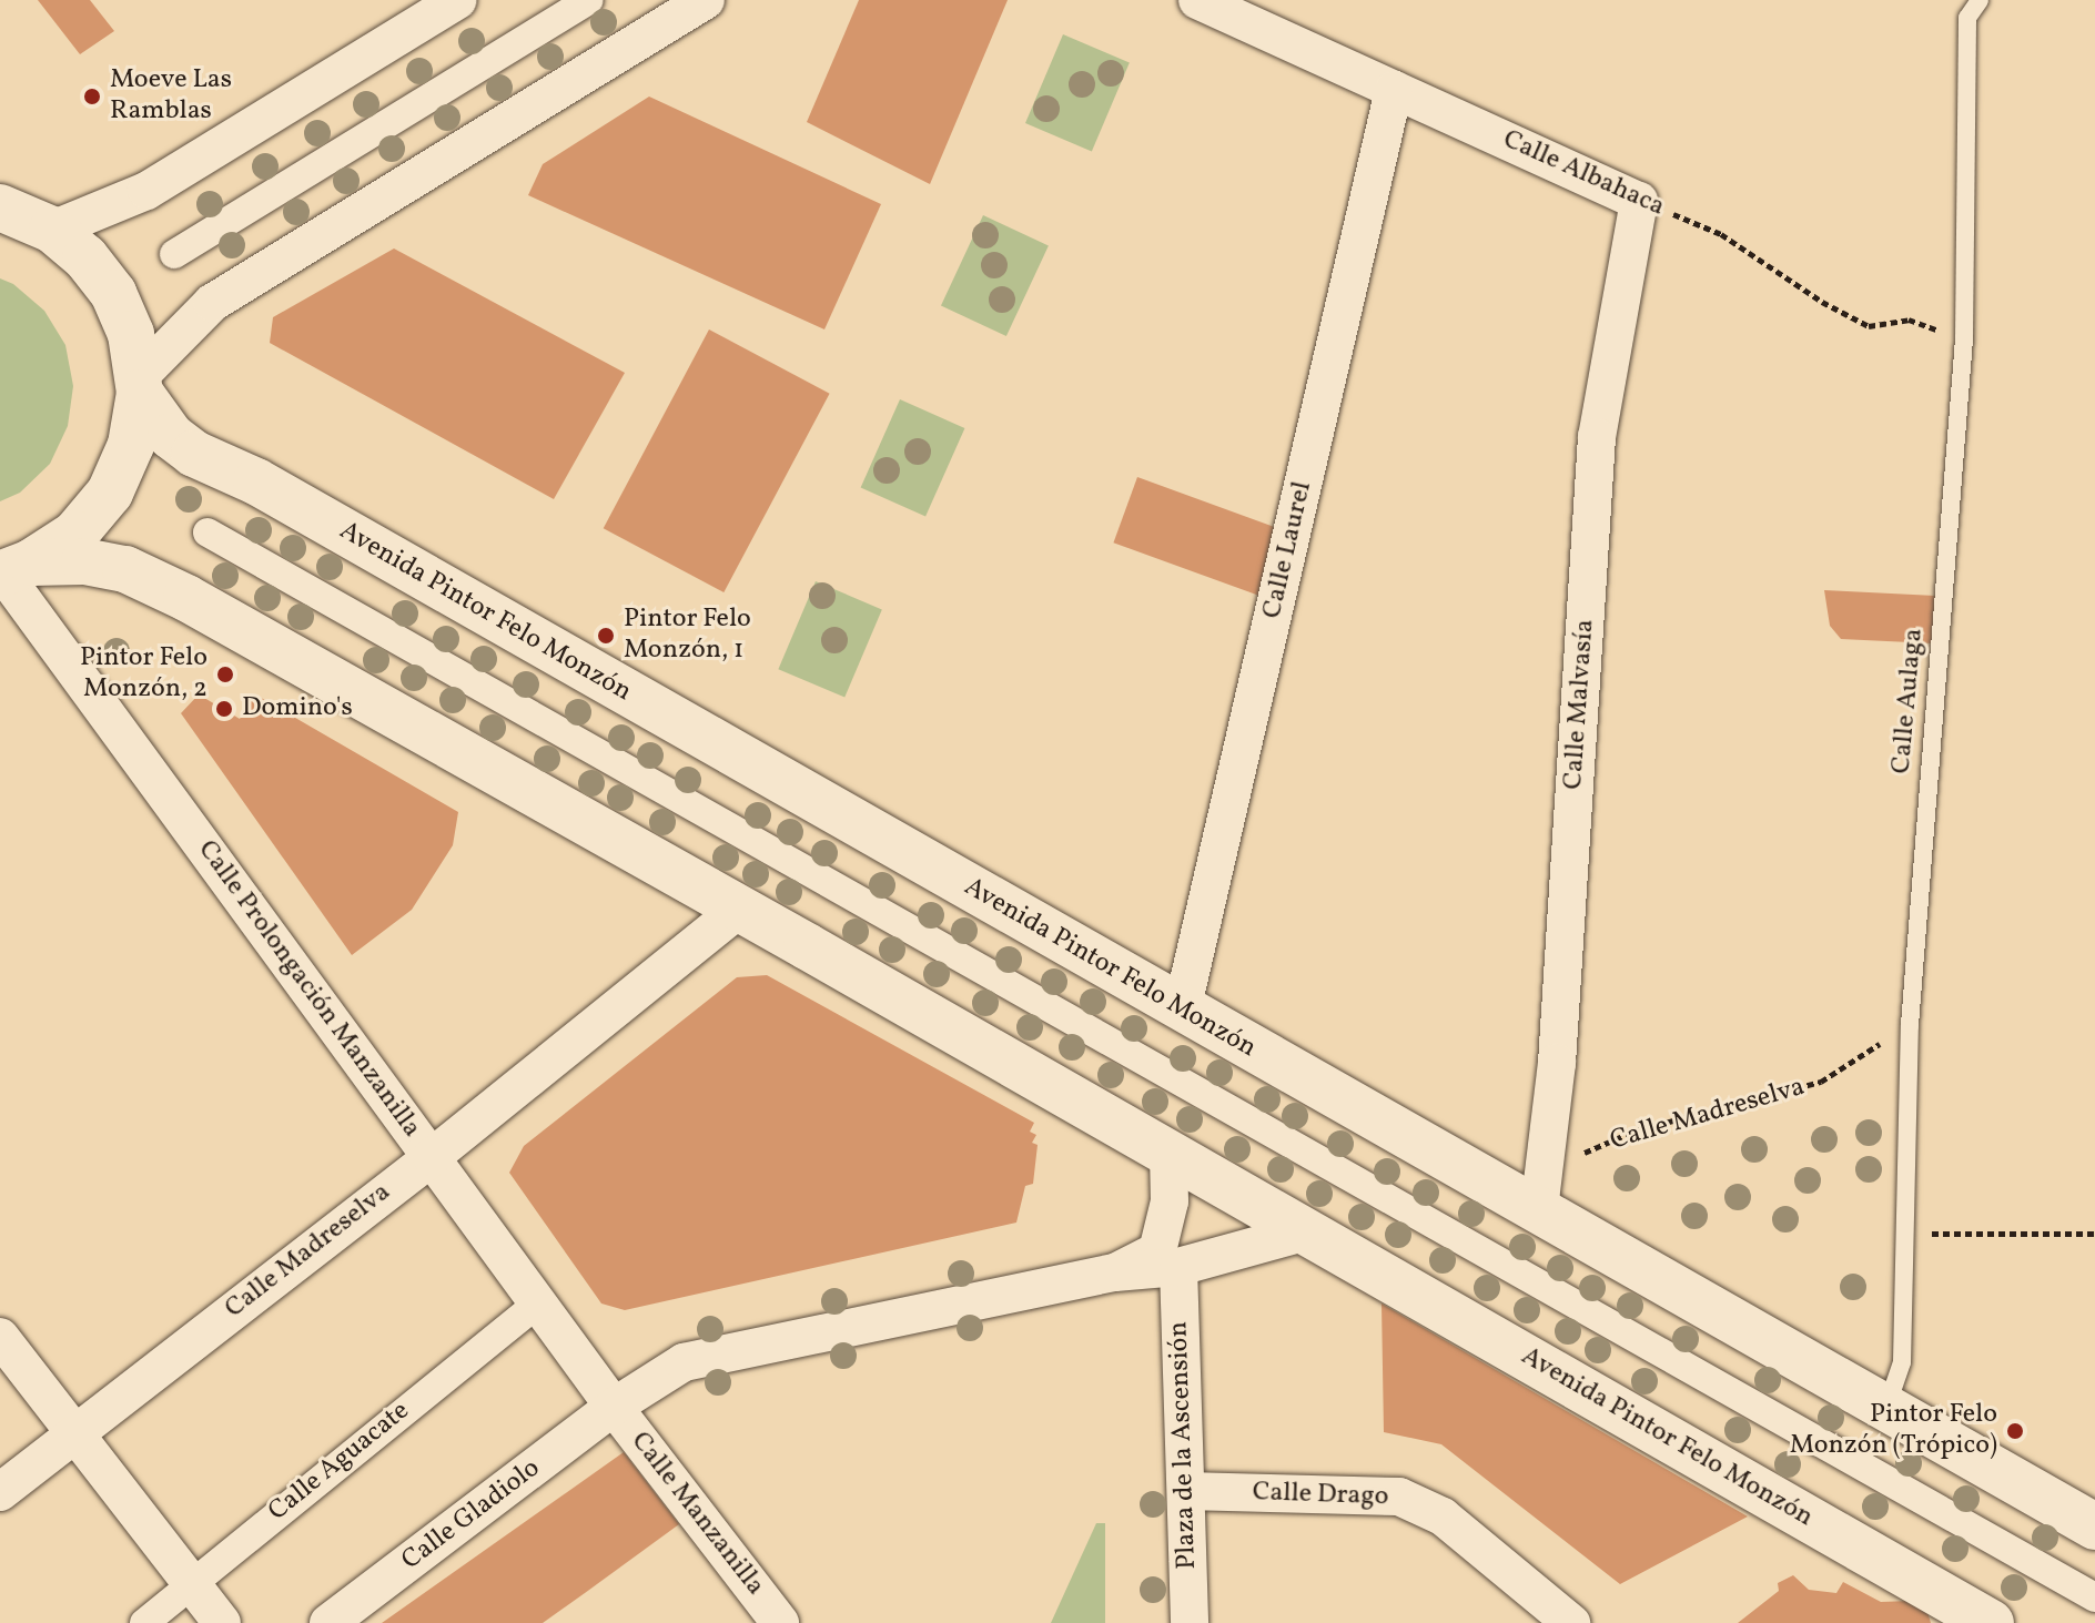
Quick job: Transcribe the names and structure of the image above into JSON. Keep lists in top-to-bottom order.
{
  "streets": {
    "street": [
      "Calle Albahaca",
      "Calle Laurel",
      "Avenida Pintor Felo Monzón",
      "Calle Malvasía",
      "Calle Prolongación Manzanilla",
      "Calle Madreselva",
      "Plaza de la Ascensión",
      "Calle Aguacate",
      "Calle Drago",
      "Calle Manzanilla",
      "Calle Gladiolo"
    ],
    "lane": ["Calle Aulaga"]
  },
  "crossings": [
    ["Calle Albahaca", "Calle Laurel"],
    ["Calle Albahaca", "Calle Aulaga"],
    ["Calle Albahaca", "Calle Malvasía"],
    ["Calle Laurel", "Avenida Pintor Felo Monzón"],
    ["Avenida Pintor Felo Monzón", "Calle Aulaga"],
    ["Avenida Pintor Felo Monzón", "Calle Malvasía"],
    ["Avenida Pintor Felo Monzón", "Calle Prolongación Manzanilla"],
    ["Avenida Pintor Felo Monzón", "Calle Madreselva"],
    ["Calle Aulaga", "Calle Madreselva"],
    ["Calle Malvasía", "Calle Madreselva"],
    ["Calle Prolongación Manzanilla", "Calle Madreselva"],
    ["Calle Prolongación Manzanilla", "Calle Aguacate"],
    ["Calle Prolongación Manzanilla", "Calle Manzanilla"],
    ["Calle Prolongación Manzanilla", "Calle Gladiolo"],
    ["Plaza de la Ascensión", "Calle Drago"],
    ["Calle Manzanilla", "Calle Gladiolo"]
  ],
  "places": [
    "Moeve Las Ramblas",
    "Pintor Felo Monzón, 1",
    "Pintor Felo Monzón, 2",
    "Domino's",
    "Pintor Felo Monzón (Trópico)"
  ]
}
